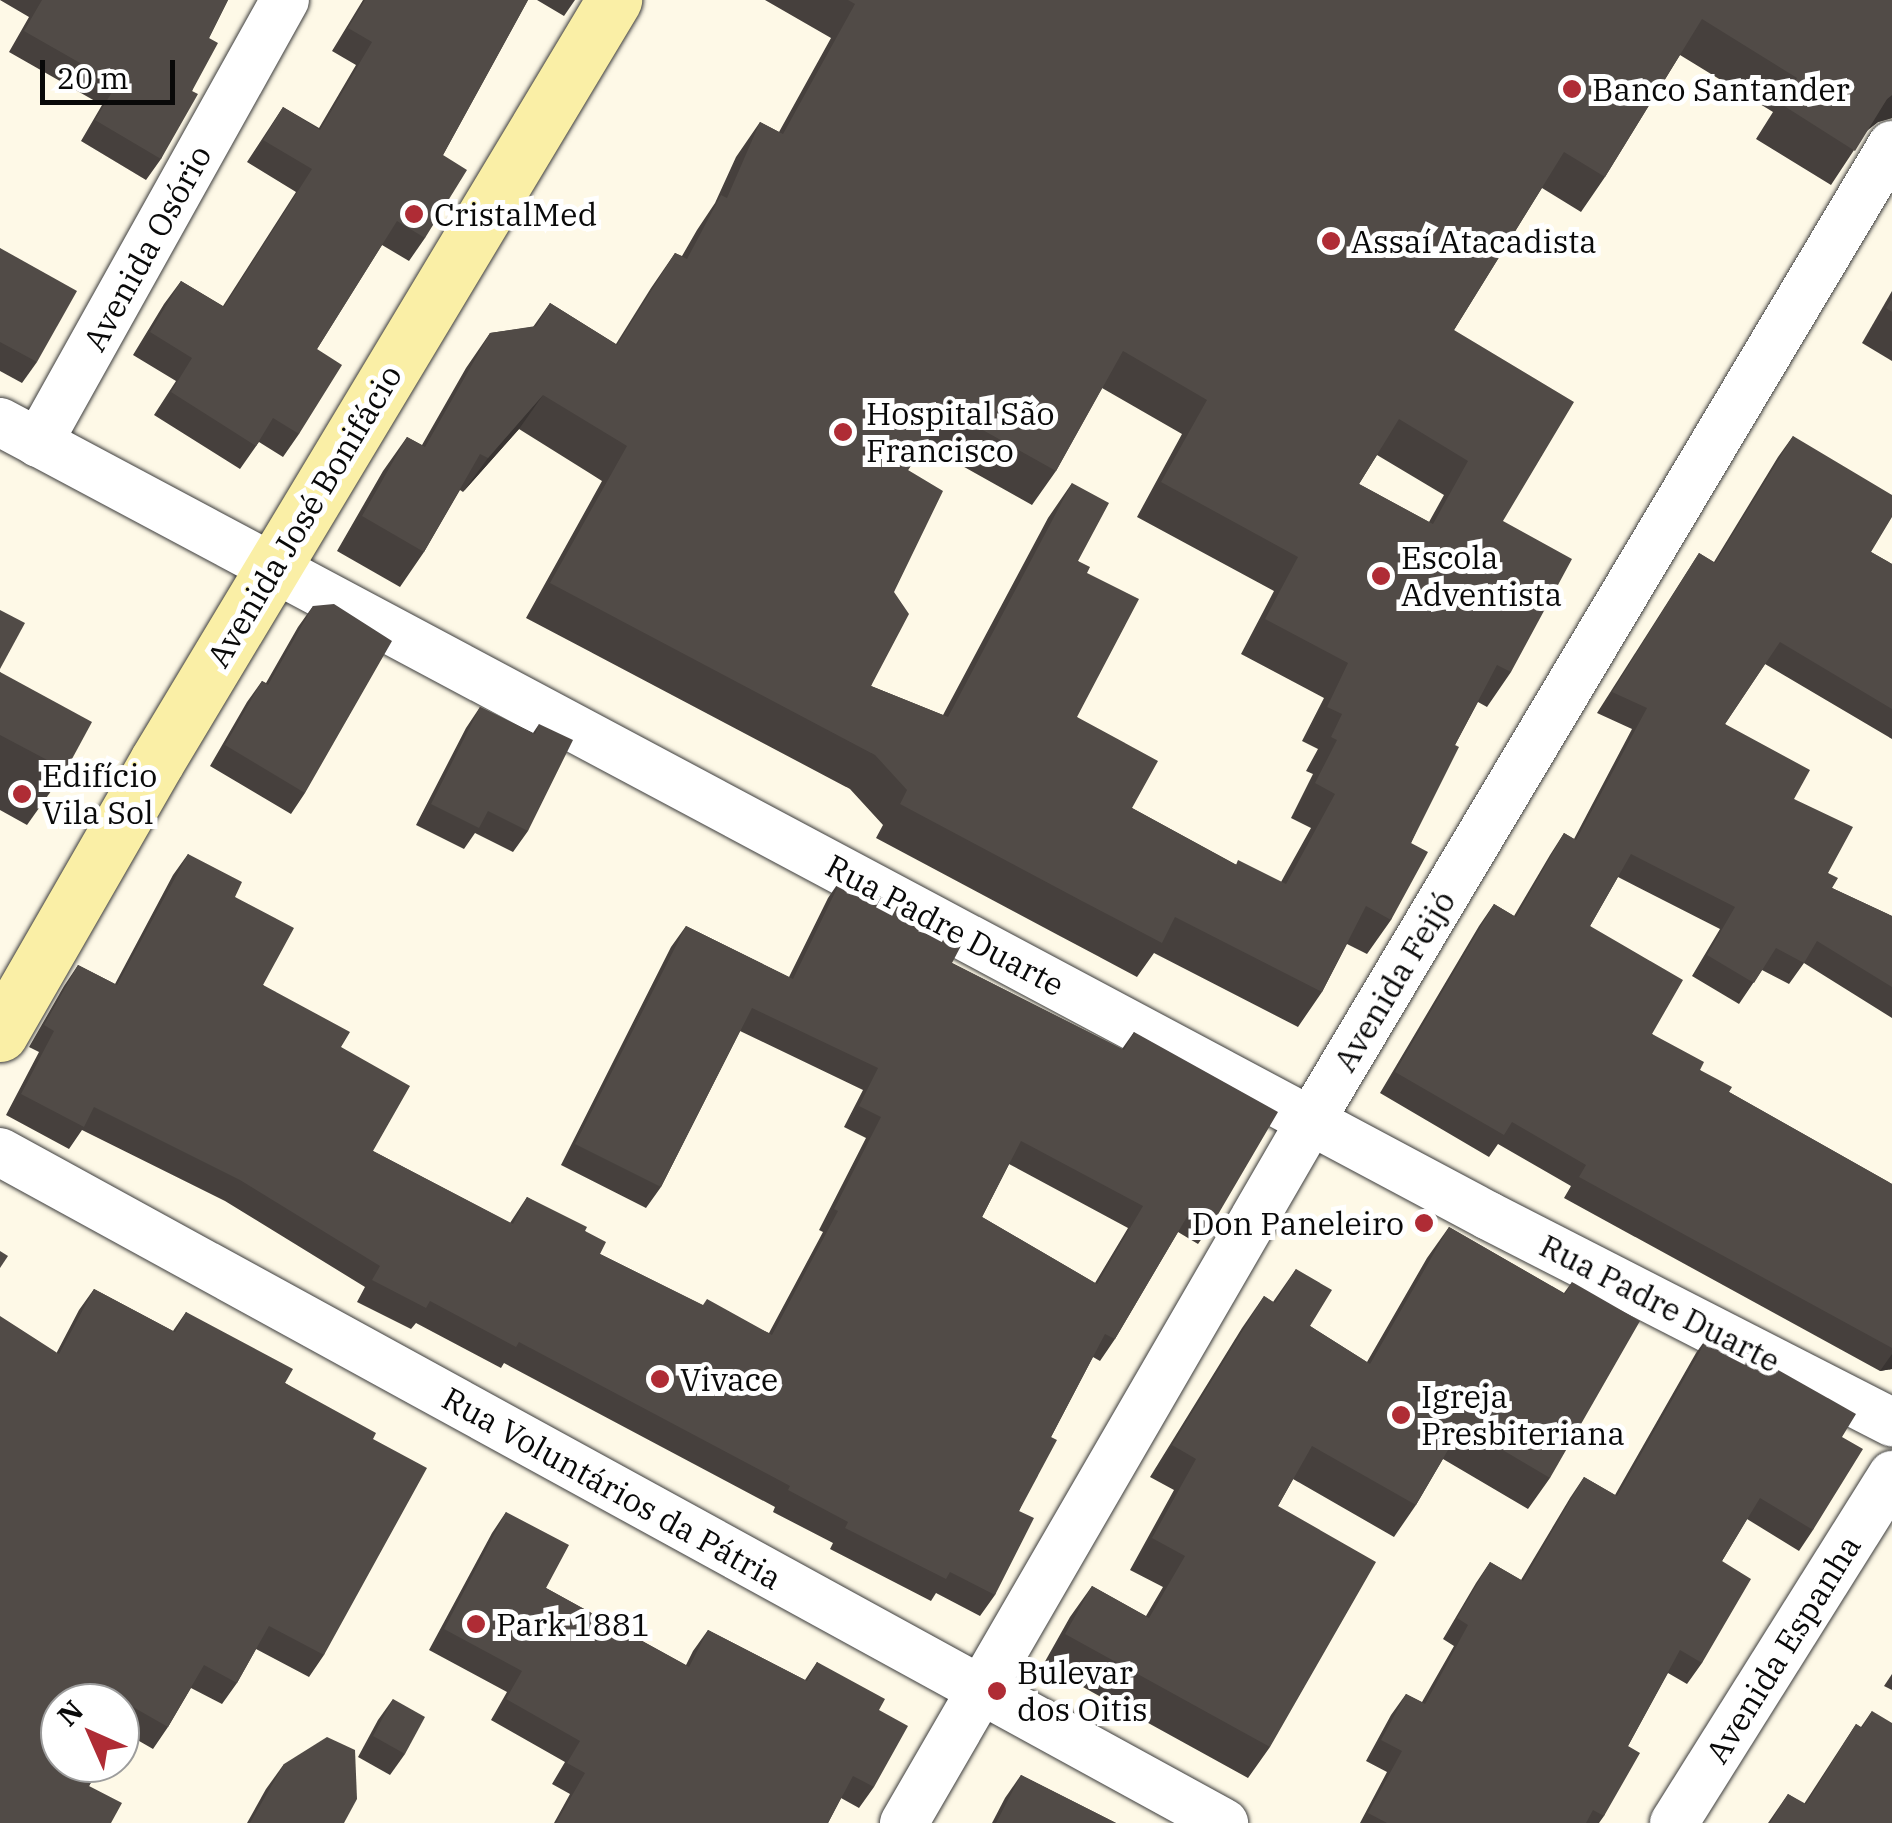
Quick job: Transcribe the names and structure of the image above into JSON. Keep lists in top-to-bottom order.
{
  "streets": {
    "street": [
      "Avenida Osório",
      "Avenida José Bonifácio",
      "Rua Padre Duarte",
      "Avenida Feijó",
      "Rua Voluntários da Pátria",
      "Avenida Espanha"
    ]
  },
  "crossings": [
    ["Avenida Osório", "Rua Padre Duarte"],
    ["Avenida José Bonifácio", "Rua Padre Duarte"],
    ["Rua Padre Duarte", "Avenida Feijó"],
    ["Avenida Feijó", "Rua Voluntários da Pátria"]
  ],
  "places": [
    "Banco Santander",
    "CristalMed",
    "Assaí Atacadista",
    "Hospital São Francisco",
    "Escola Adventista",
    "Edifício Vila Sol",
    "Don Paneleiro",
    "Vivace",
    "Igreja Presbiteriana",
    "Park 1881",
    "Bulevar dos Oitis"
  ],
  "scale_bar": "20 m",
  "north": "top left"
}
